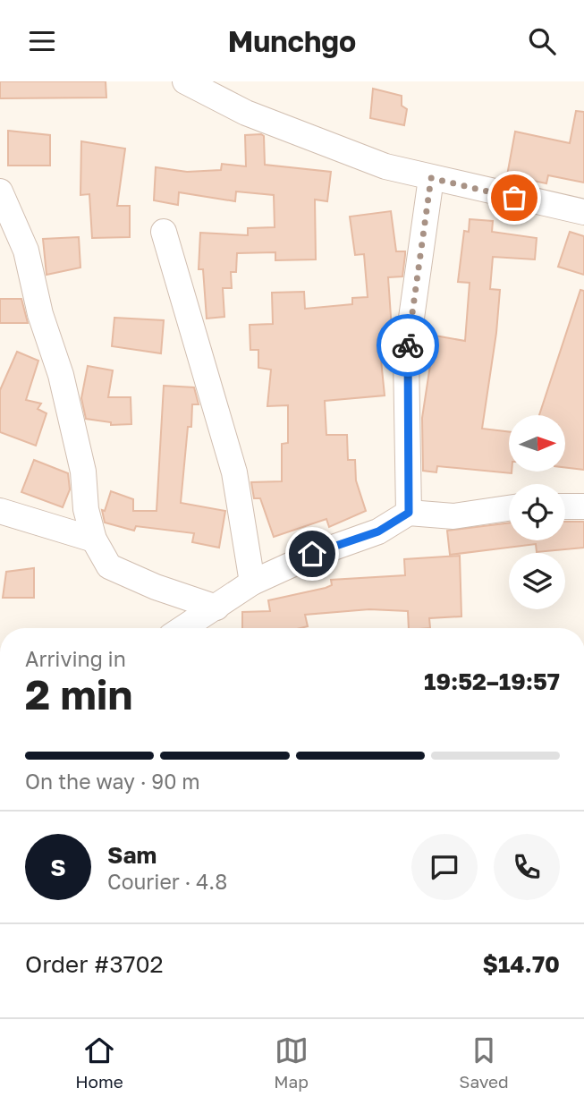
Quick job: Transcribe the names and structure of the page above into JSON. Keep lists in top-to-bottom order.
{
  "north": "right",
  "page": {
    "header": "Munchgo",
    "heading": ["2 min", "Arriving in", "19:52–19:57"],
    "panel": [
      "Sam",
      "Courier · 4.8",
      "Order #3702",
      "$14.70"
    ],
    "bar": "On the way · 90 m",
    "round": "S",
    "tabs": ["Home", "Map", "Saved"]
  }
}
